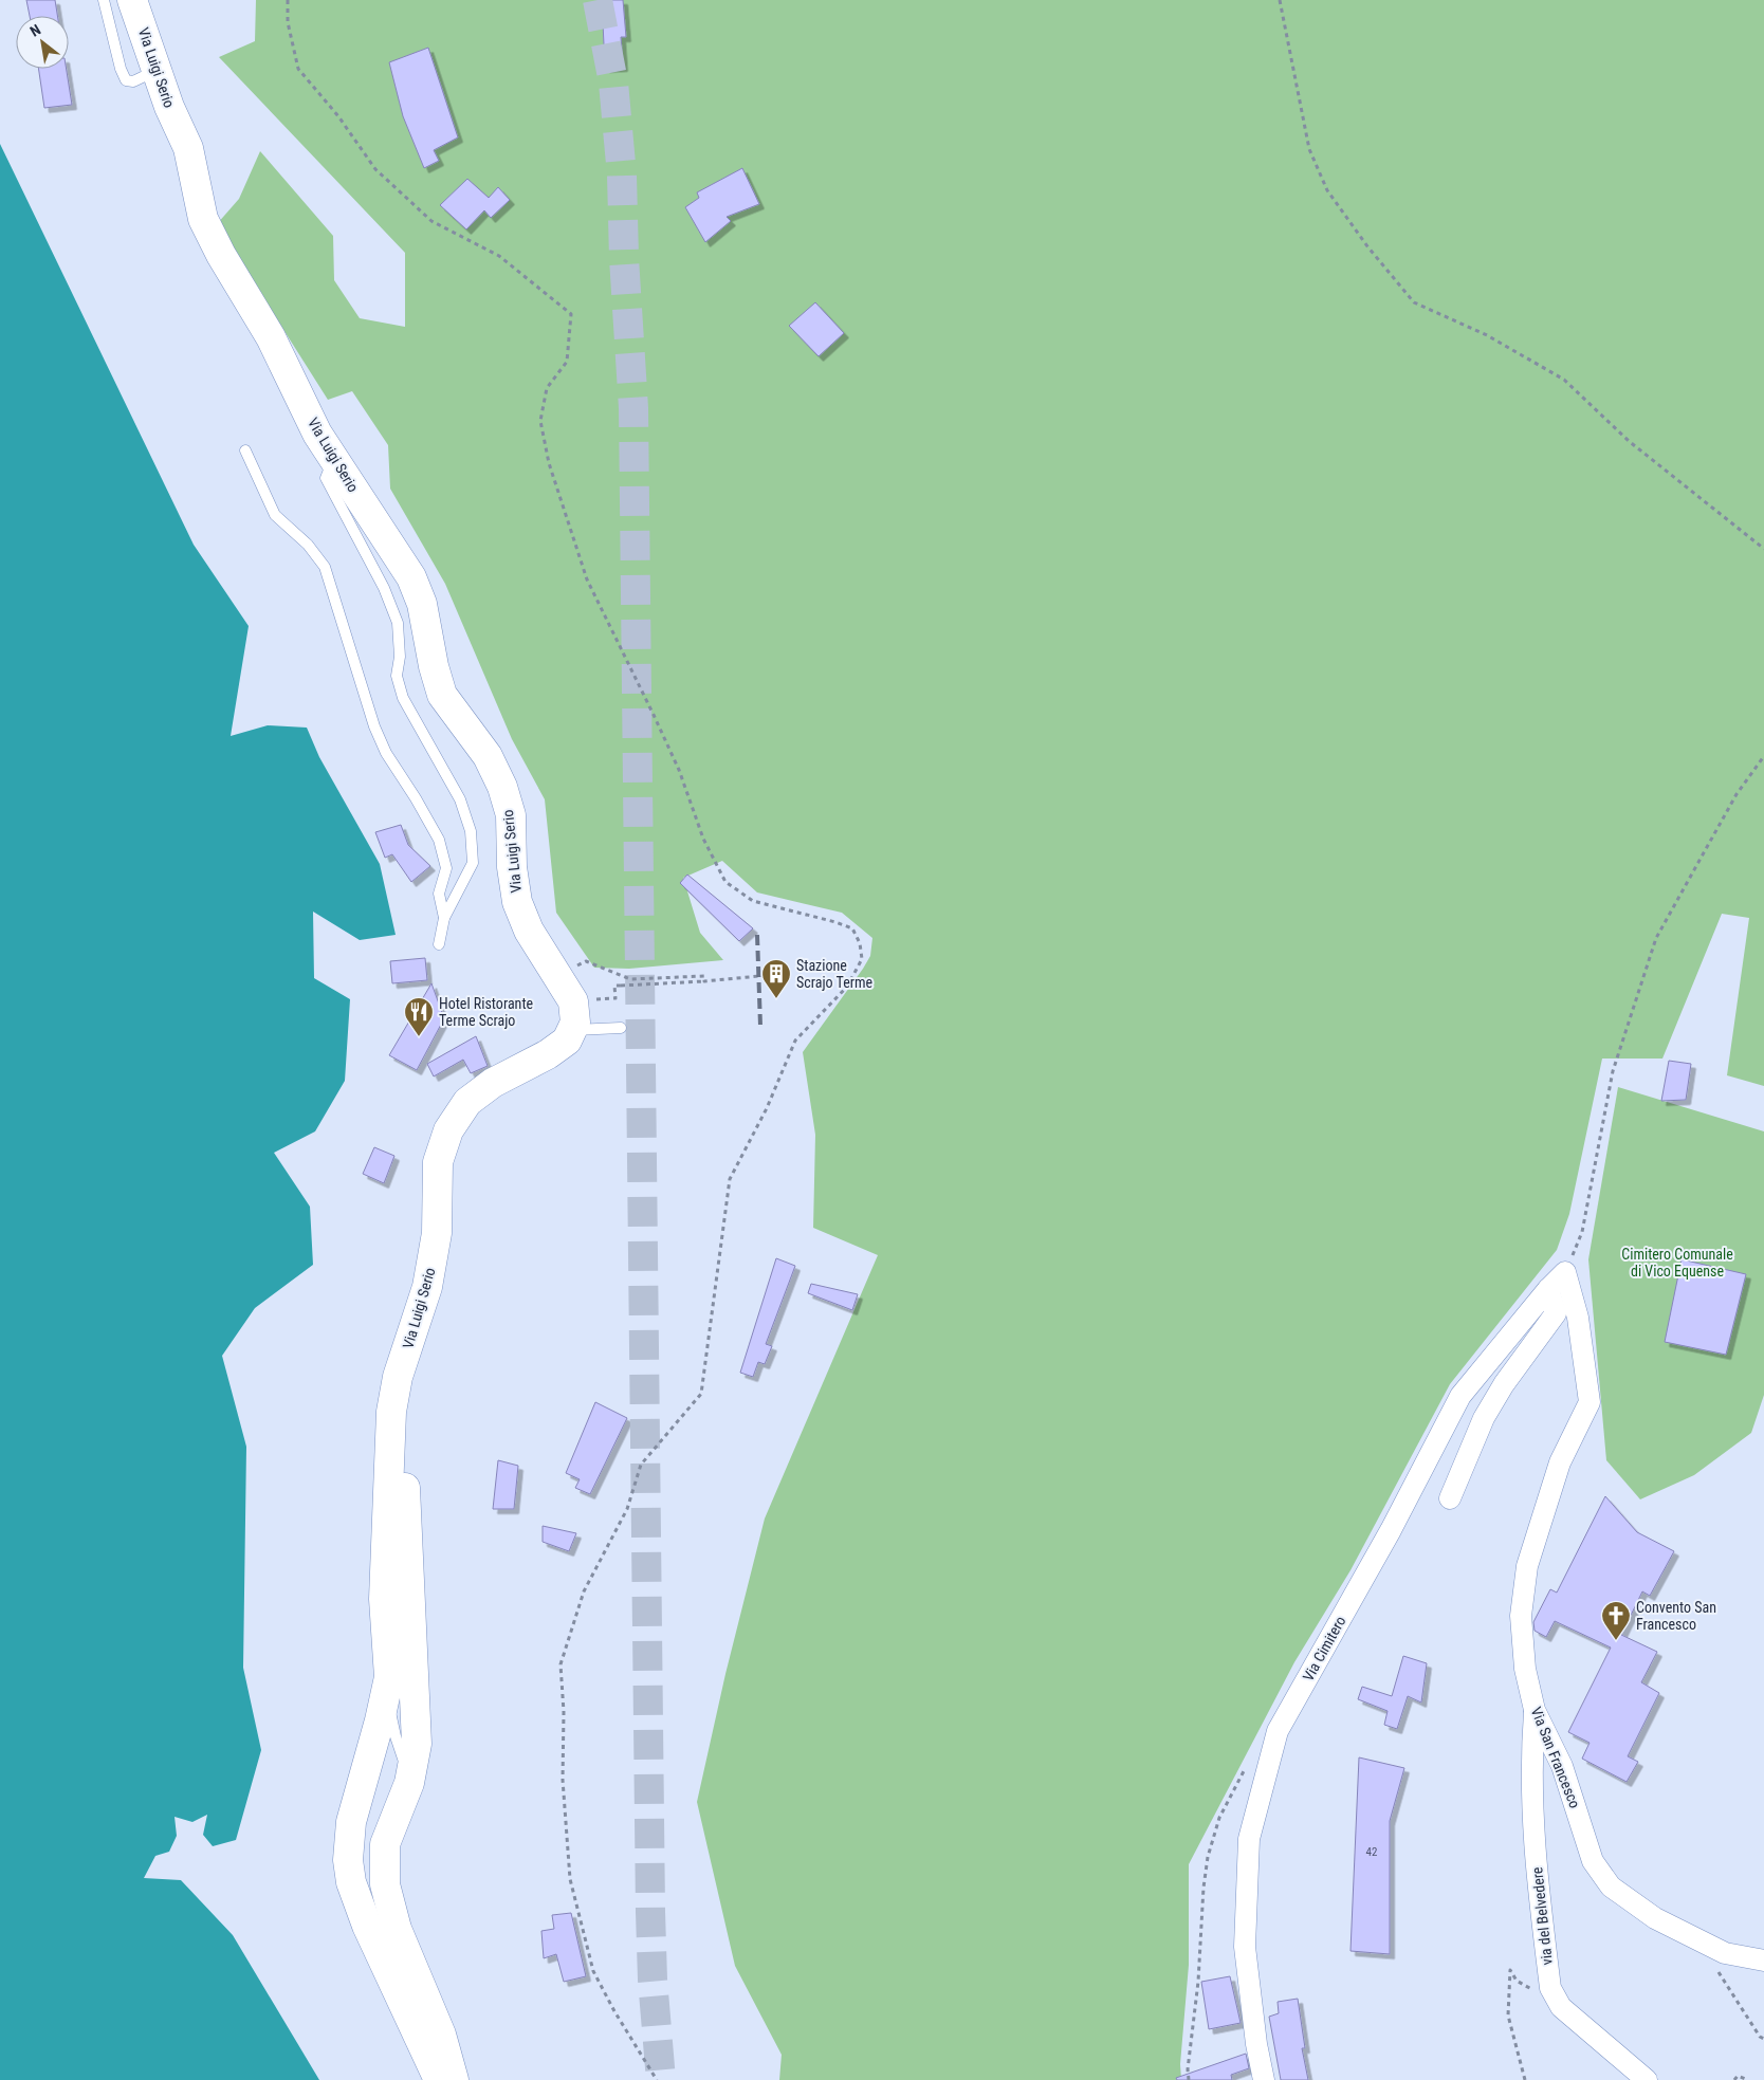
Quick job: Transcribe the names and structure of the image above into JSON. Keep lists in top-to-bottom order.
{
  "streets": {
    "main road": ["Via Luigi Serio"],
    "street": ["Via Cimitero", "Via San Francesco", "via del Belvedere"]
  },
  "crossings": [
    ["Via Cimitero", "Via San Francesco"],
    ["Via San Francesco", "via del Belvedere"]
  ],
  "parks": ["Cimitero Comunale di Vico Equense"],
  "places": {
    "building": ["Stazione Scrajo Terme"],
    "restaurant": ["Hotel Ristorante Terme Scrajo"],
    "church": ["Convento San Francesco"]
  },
  "house_numbers": ["42"],
  "north": "top left"
}
